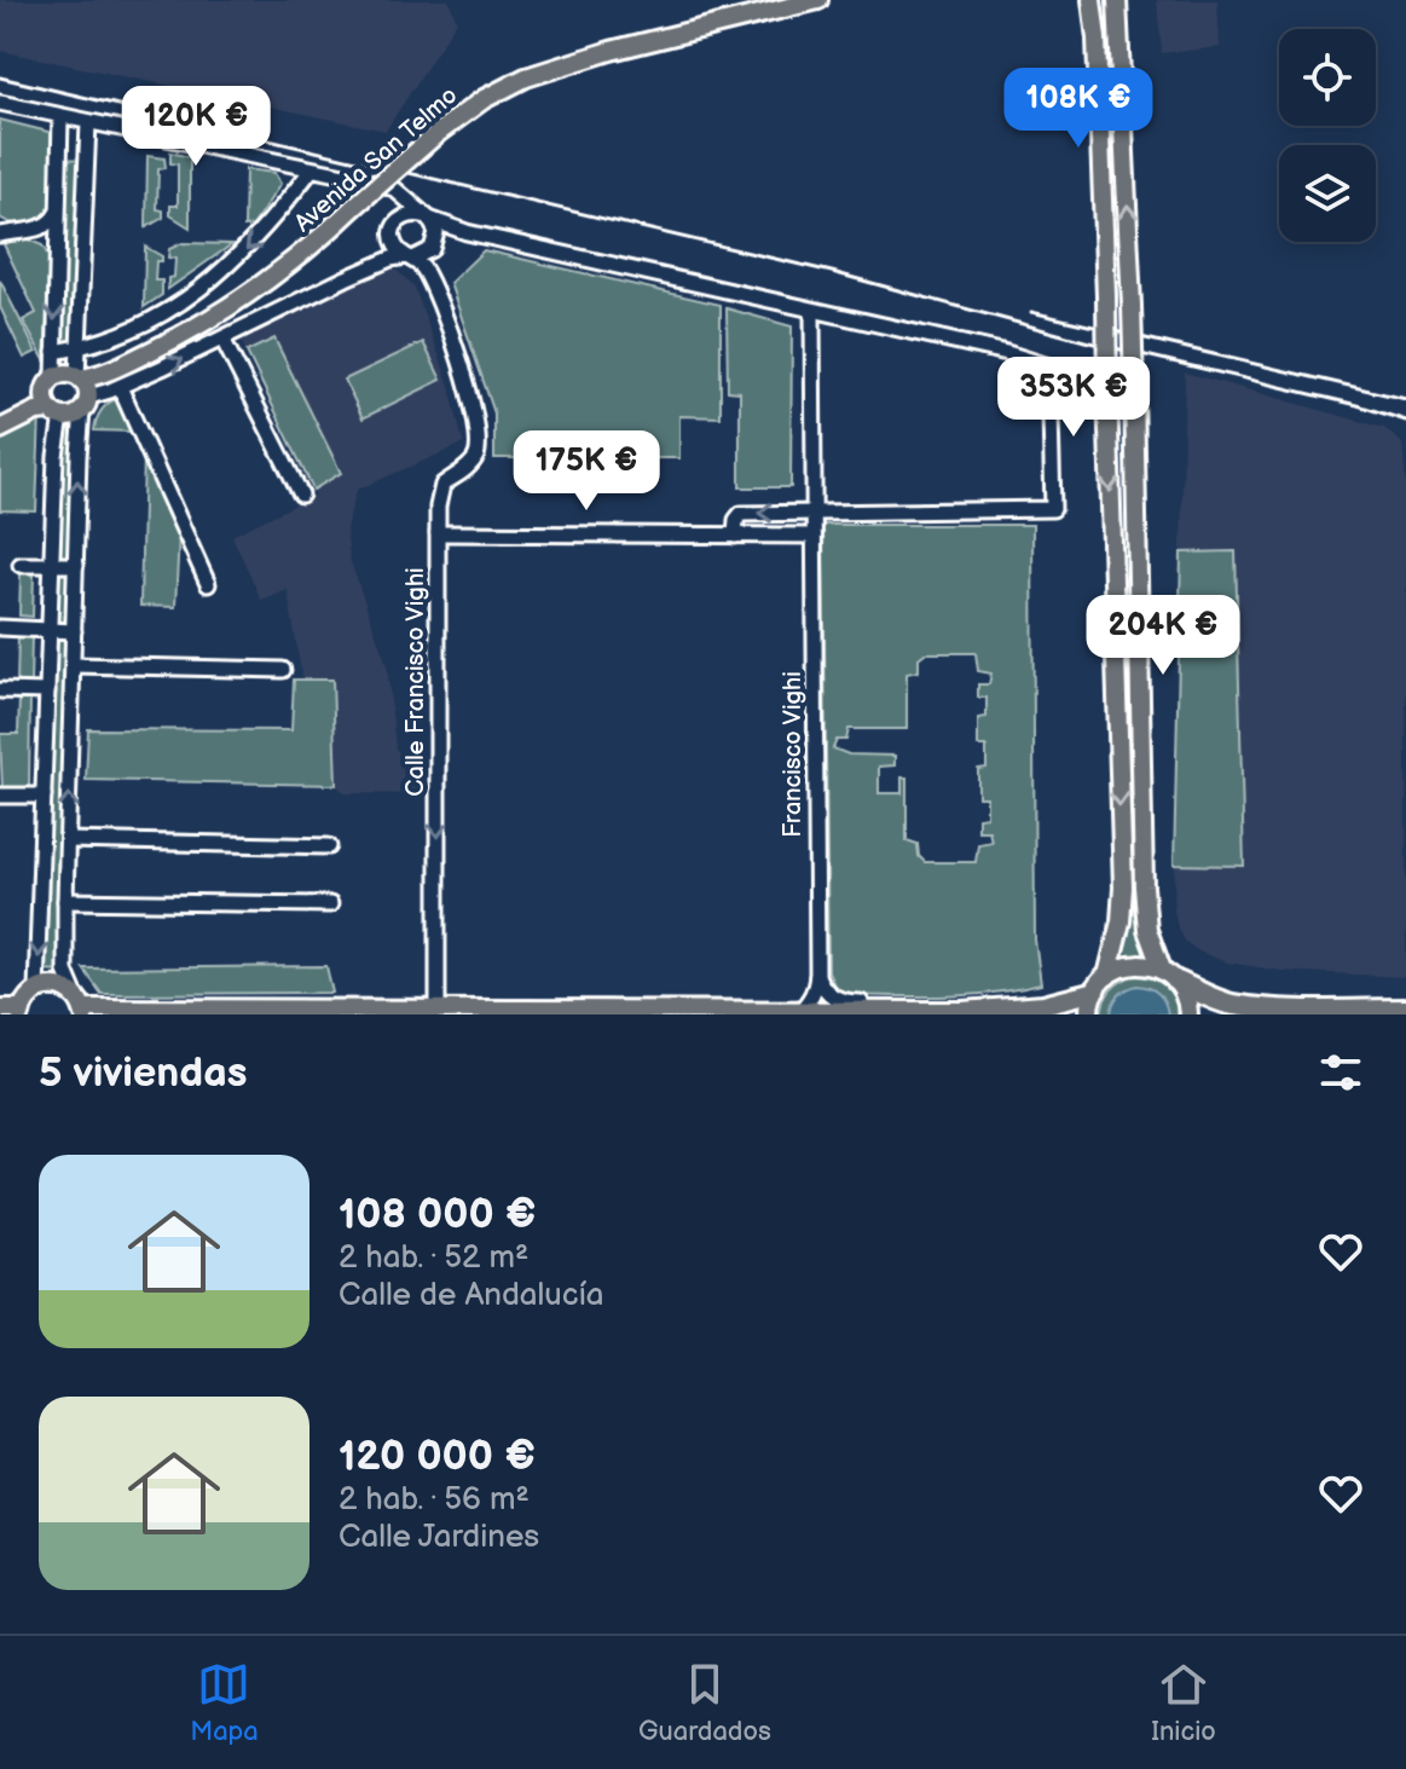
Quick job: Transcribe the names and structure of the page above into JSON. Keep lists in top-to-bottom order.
{
  "streets": {
    "main road": ["Avenida San Telmo"],
    "street": ["Calle Francisco Vighi", "Francisco Vighi"]
  },
  "crossings": [
    ["Calle Francisco Vighi", "Francisco Vighi"]
  ],
  "one_way": ["Calle Francisco Vighi"],
  "page": {
    "price": [
      "108K €",
      "120K €",
      "353K €",
      "175K €",
      "204K €"
    ],
    "heading": "5 viviendas",
    "list": [
      {
        "name": "108 000 €",
        "note": "2 hab. · 52 m² · Calle de Andalucía"
      },
      {
        "name": "120 000 €",
        "note": "2 hab. · 56 m² · Calle Jardines"
      }
    ],
    "tabs": ["Mapa", "Guardados", "Inicio"]
  }
}
